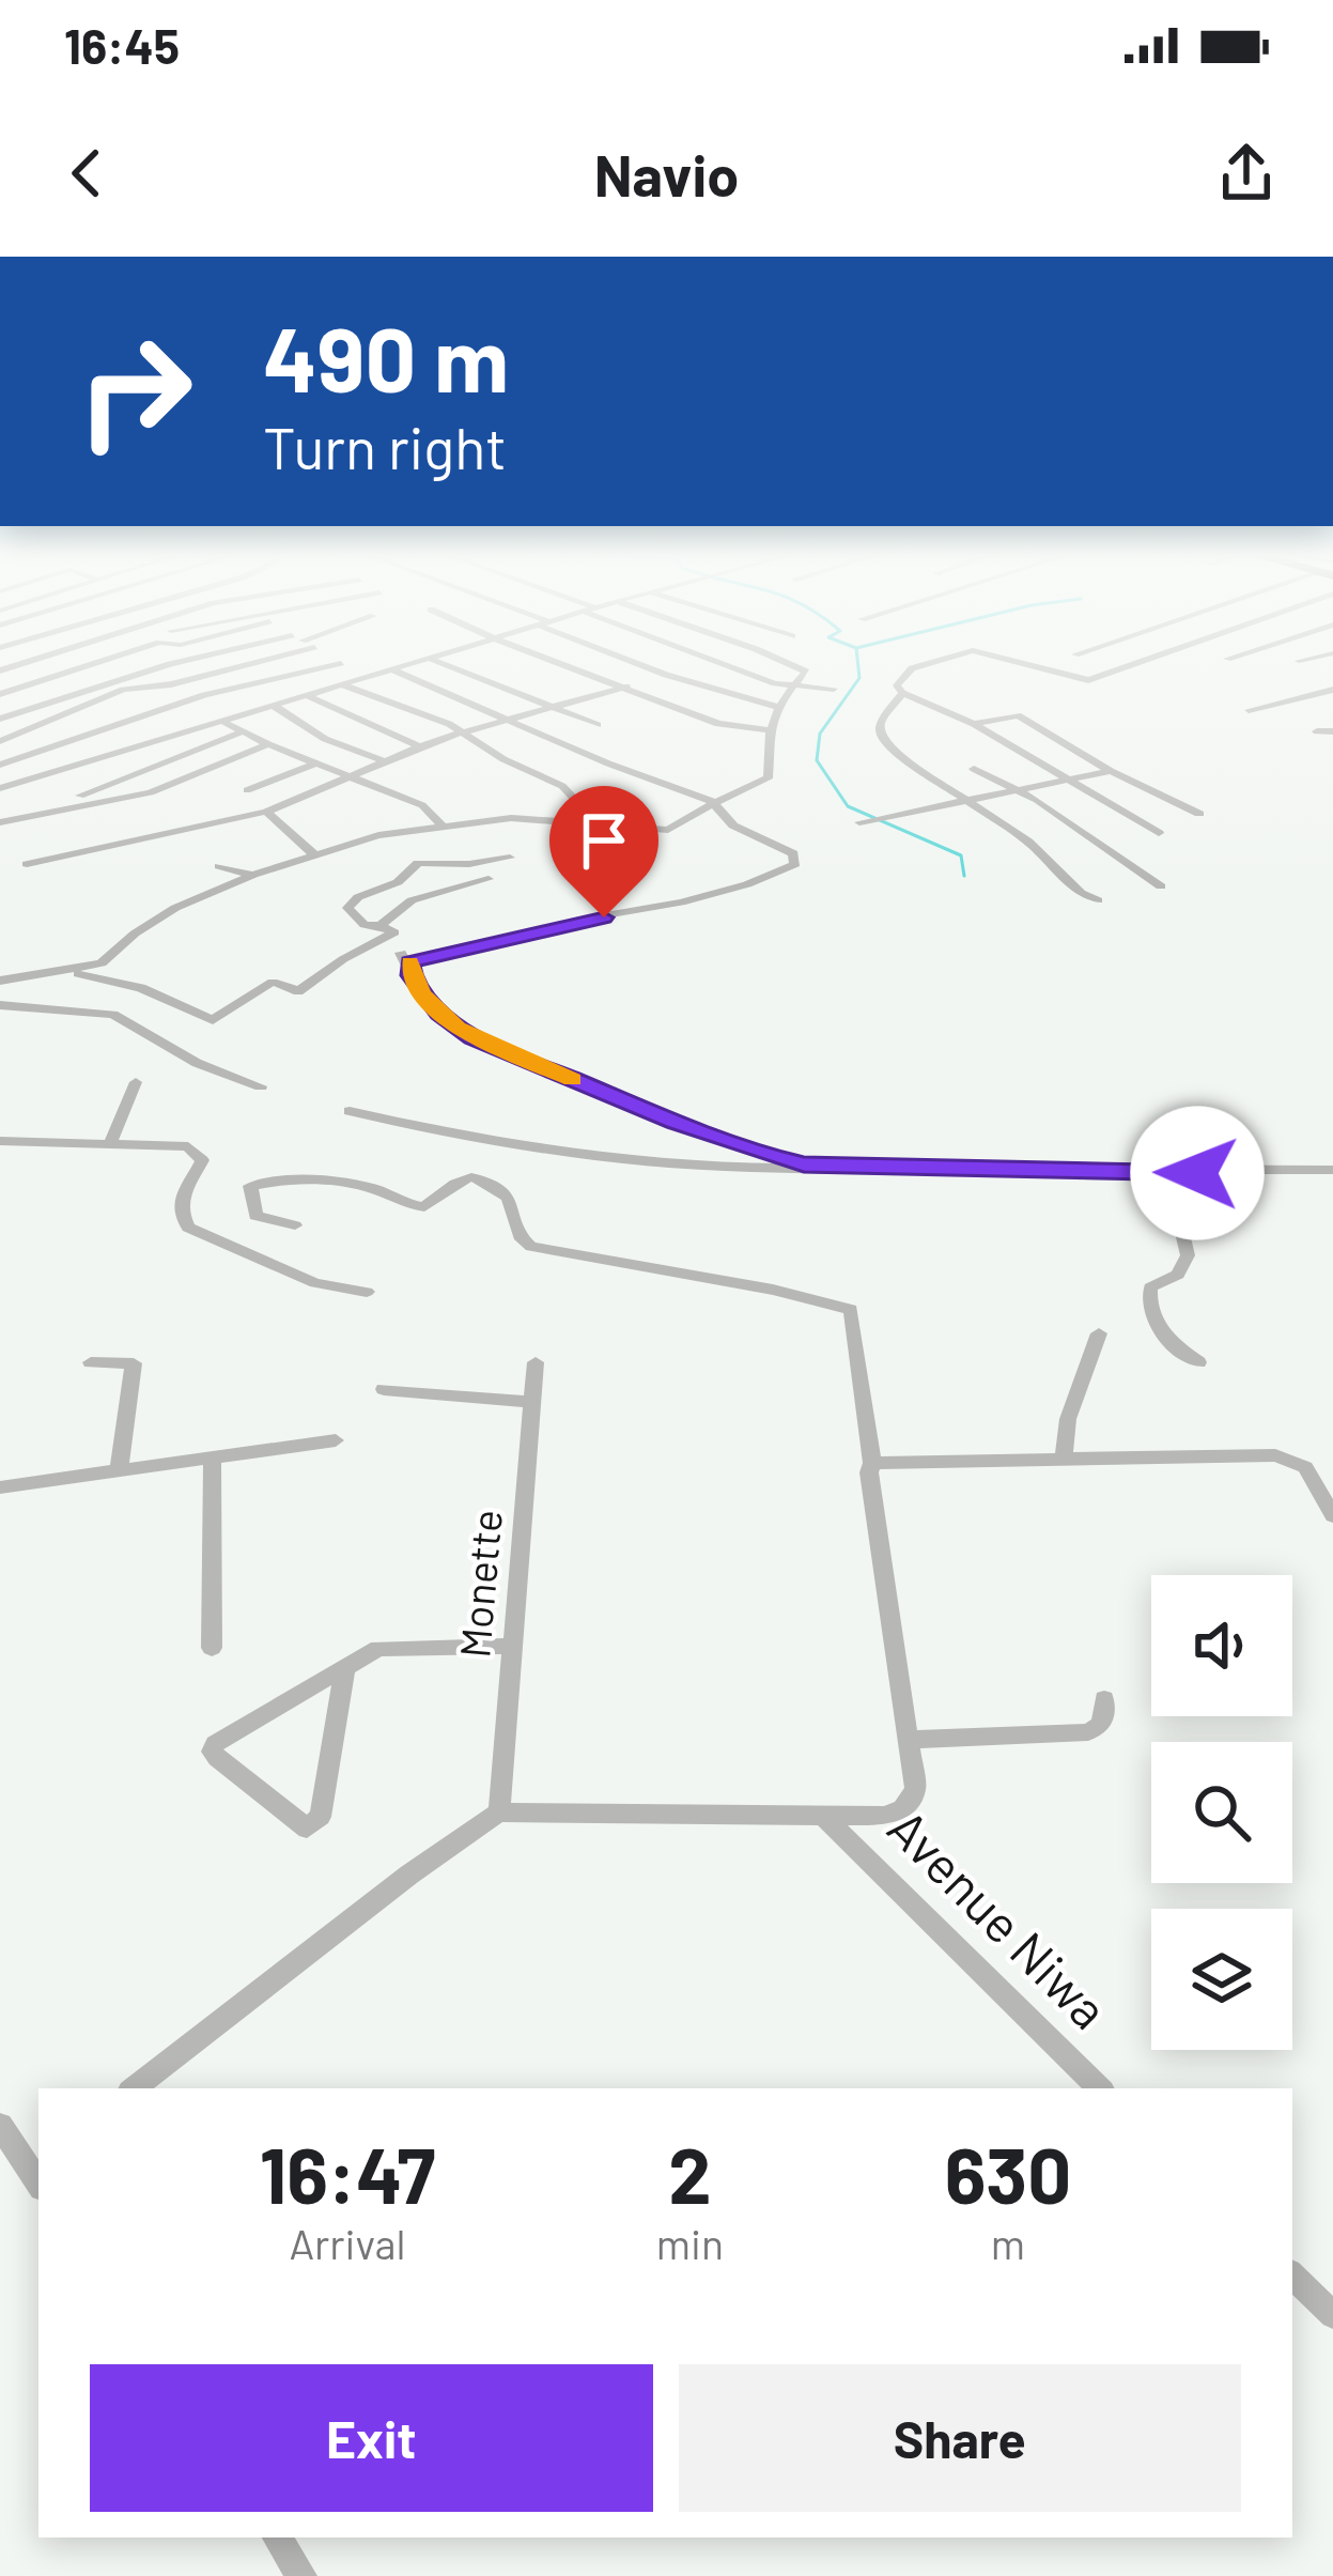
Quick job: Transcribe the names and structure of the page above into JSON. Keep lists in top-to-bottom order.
{
  "streets": {
    "street": ["Monette", "Avenue Niwa"]
  },
  "page": {
    "status": "16:45",
    "header": "Navio",
    "turn": ["490 m", "Turn right"],
    "eta": [
      "16:47",
      "Arrival",
      "2",
      "min",
      "630",
      "m"
    ],
    "buttons": ["Exit", "Share"]
  }
}
